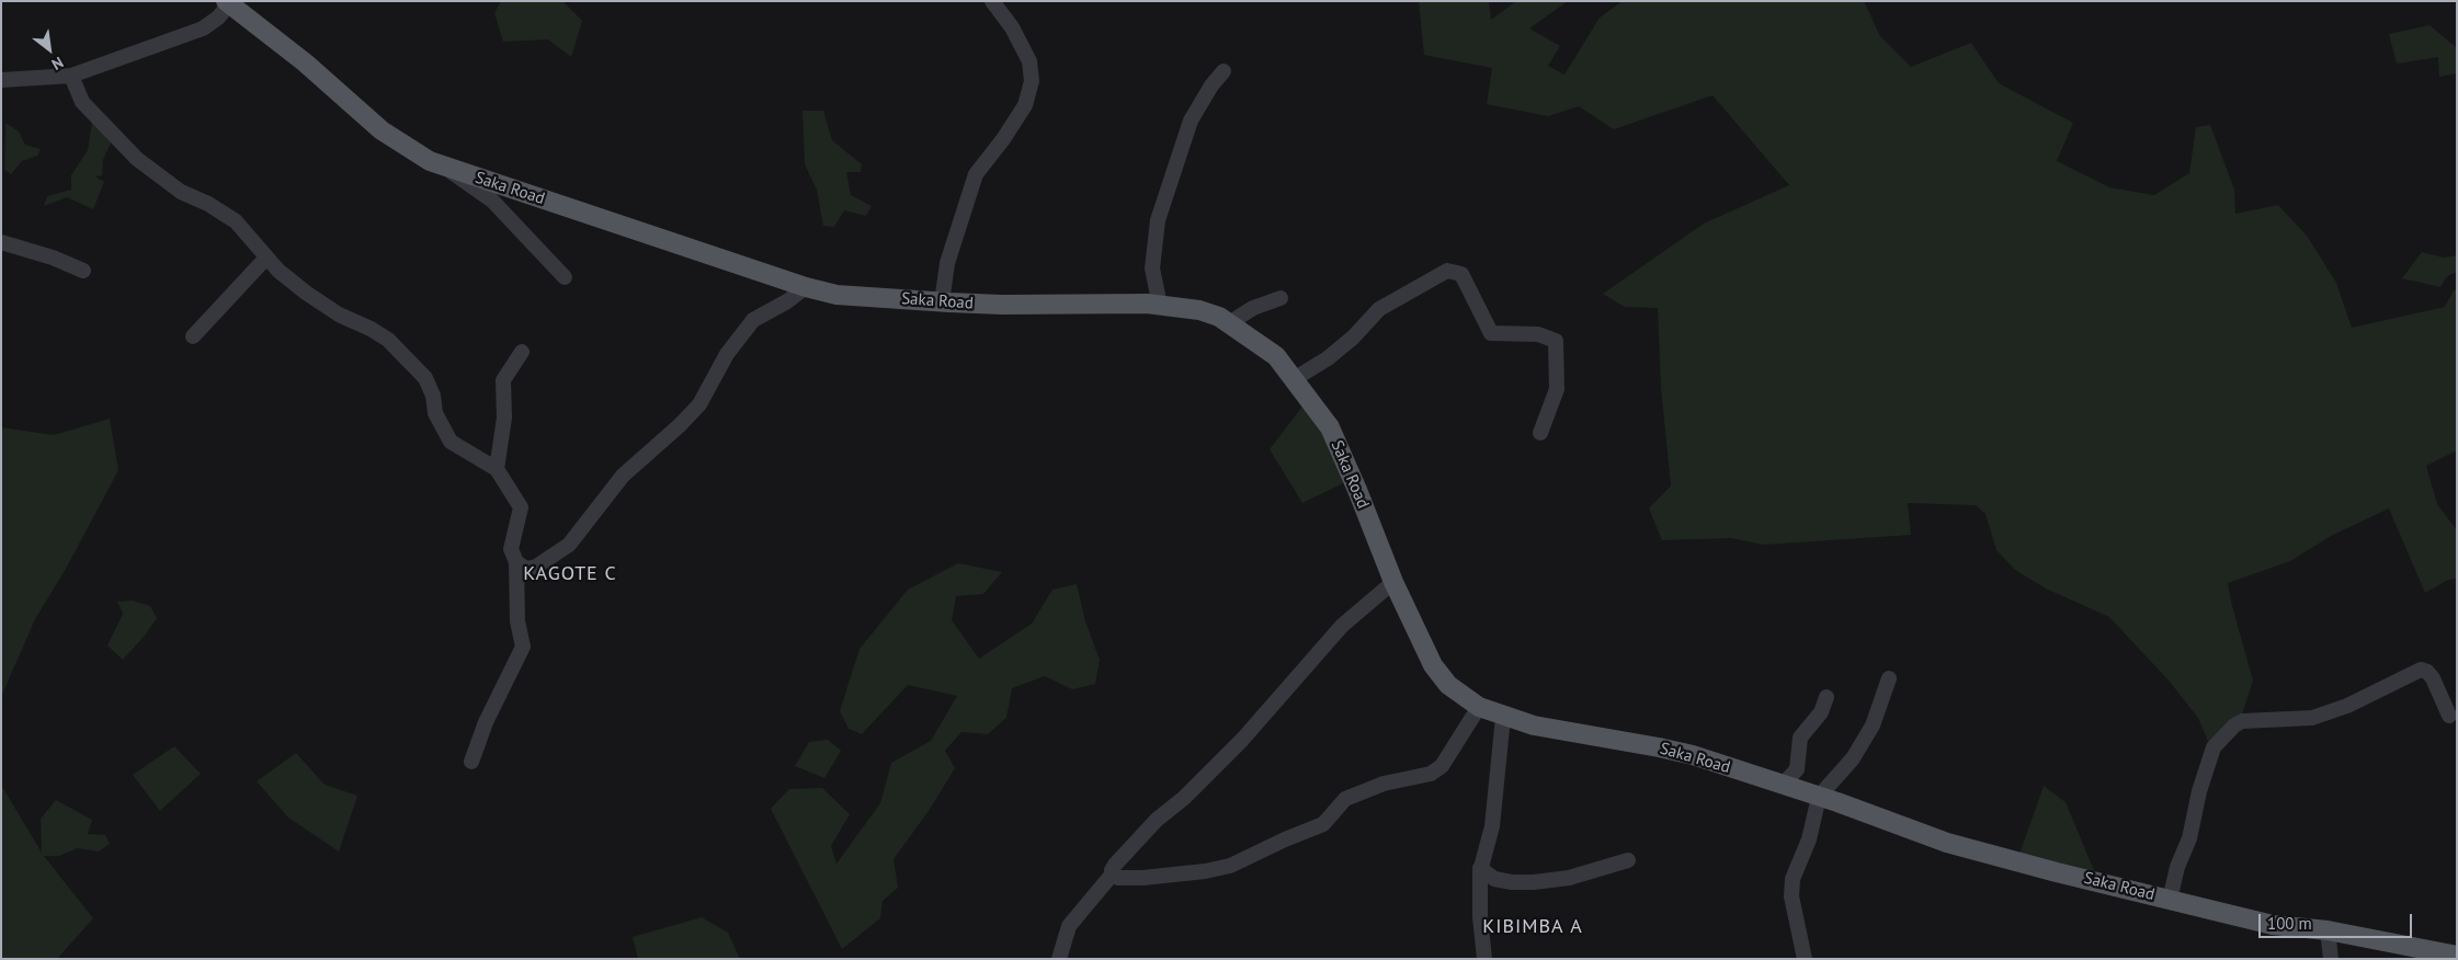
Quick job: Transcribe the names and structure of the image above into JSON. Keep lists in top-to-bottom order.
{
  "streets": {
    "main road": ["Saka Road"]
  },
  "districts": ["KAGOTE C", "KIBIMBA A"],
  "scale_bar": "100 m",
  "north": "bottom right"
}
